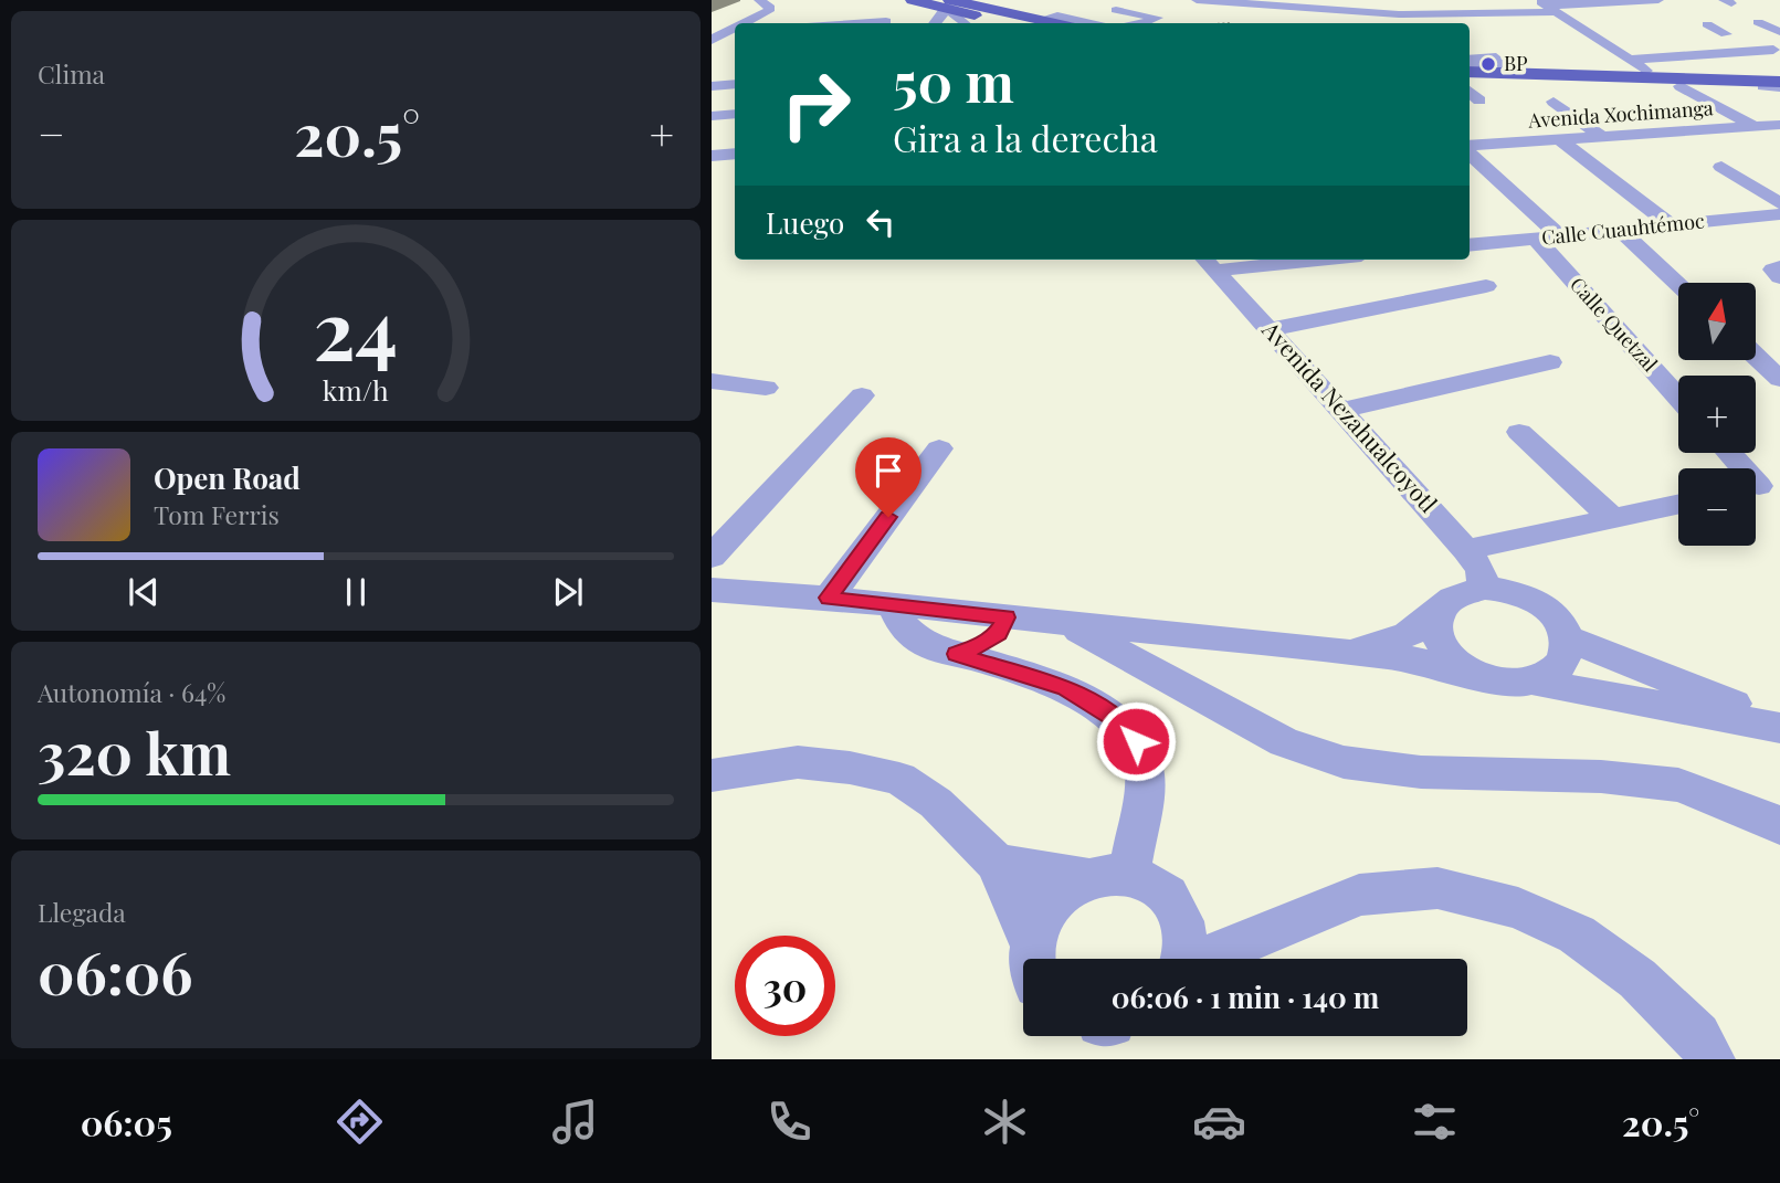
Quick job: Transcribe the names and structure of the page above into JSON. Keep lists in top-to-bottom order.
{
  "streets": {
    "street": [
      "Avenida Xochimanga",
      "Calle Cuauhtémoc",
      "Calle Quetzal",
      "Avenida Nezahualcoyotl"
    ]
  },
  "crossings": [
    ["Calle Cuauhtémoc", "Calle Quetzal"]
  ],
  "places": ["BP"],
  "north": "top",
  "page": {
    "tile": [
      "Clima",
      ["Autonomía · 64%", "320 km"],
      ["Llegada", "06:06"]
    ],
    "turn": ["50 m", "Gira a la derecha"],
    "heat": ["−", "20.5°", "+"],
    "then": "Luego",
    "map_buttons": ["+", "−"],
    "song": ["Open Road", "Tom Ferris"],
    "limit": "30",
    "trip": "06:06 · 1 min · 140 m",
    "tabs": ["06:05", "20.5°"],
    "gauge": ["24", "km/h"]
  }
}
